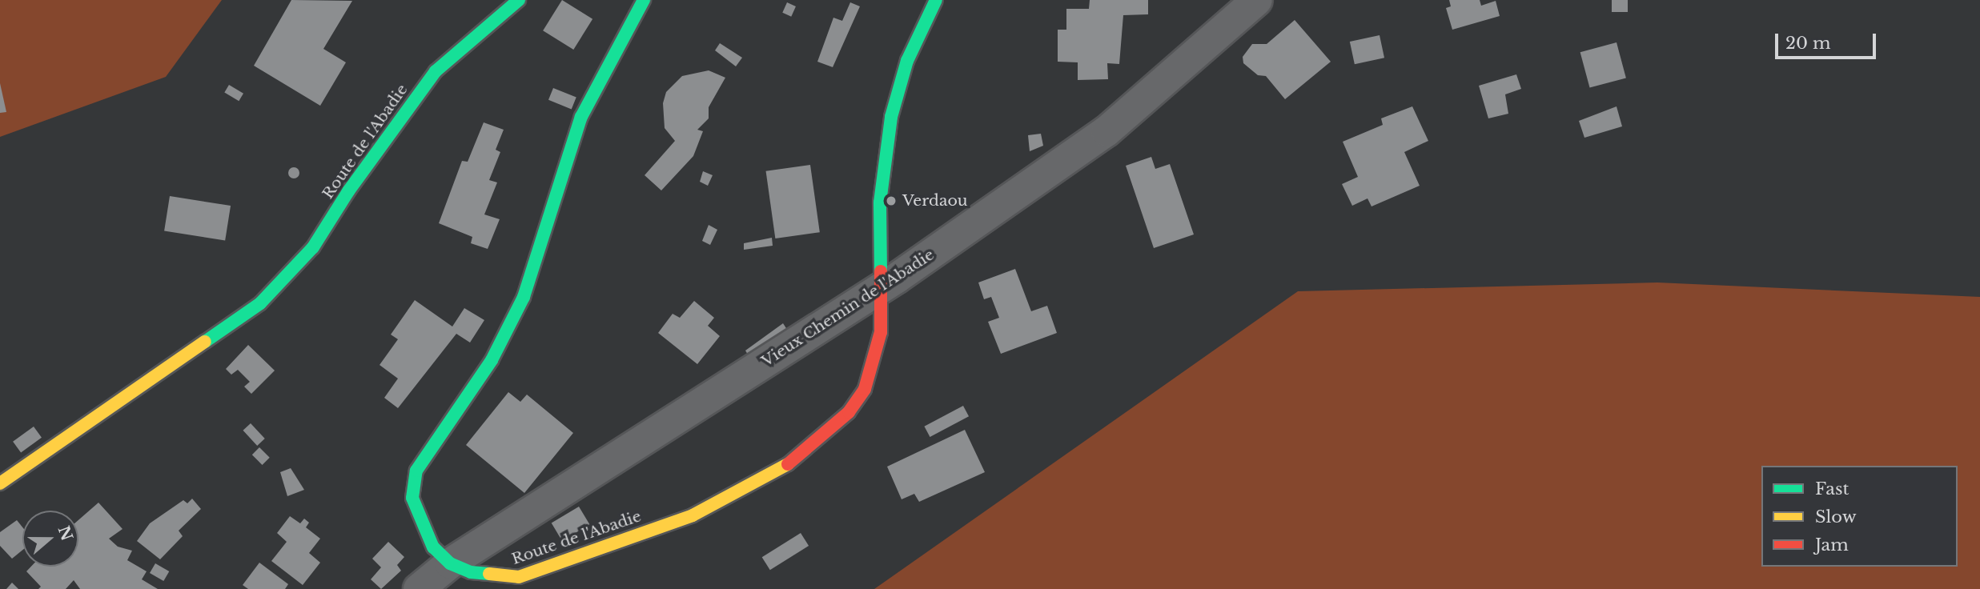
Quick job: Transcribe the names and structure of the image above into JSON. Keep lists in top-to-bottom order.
{
  "streets": {
    "street": ["Route de l'Abadie", "Vieux Chemin de l'Abadie"]
  },
  "crossings": [
    ["Route de l'Abadie", "Vieux Chemin de l'Abadie"]
  ],
  "places": ["Verdaou"],
  "legend": ["Fast", "Slow", "Jam"],
  "scale_bar": "20 m",
  "north": "right"
}
